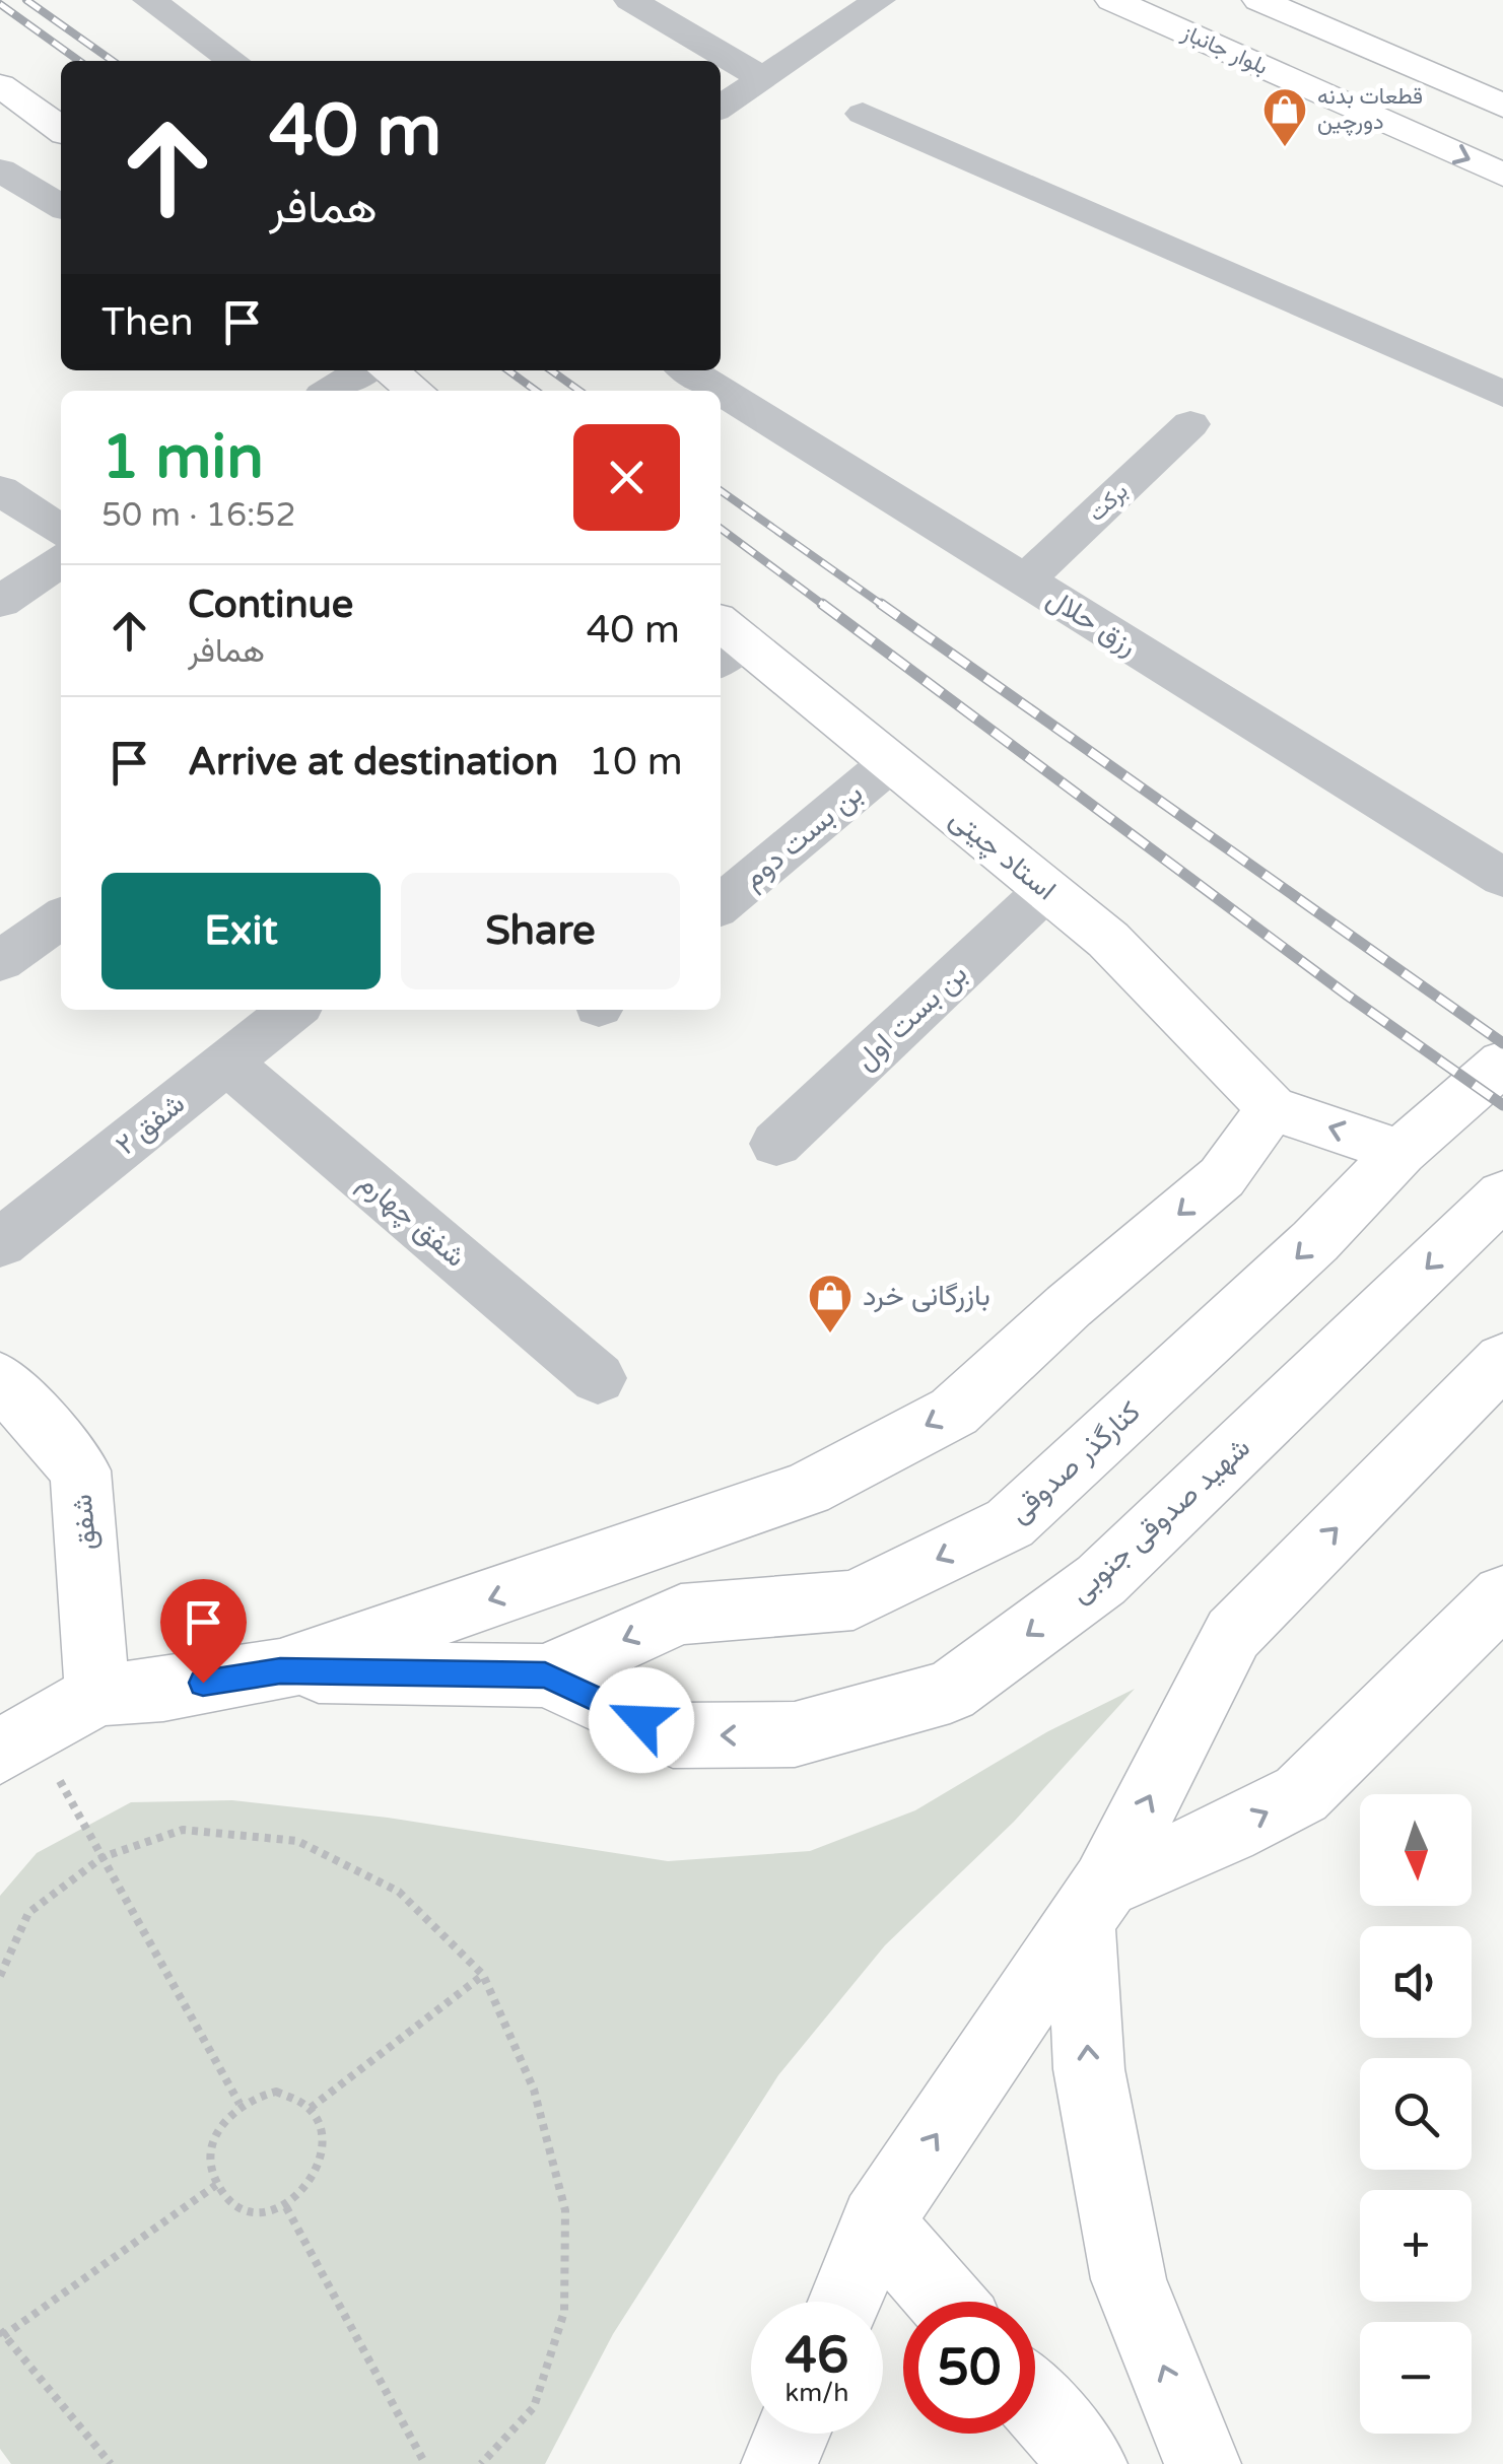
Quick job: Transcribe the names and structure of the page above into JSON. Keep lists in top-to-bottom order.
{
  "streets": {
    "main road": [
      "بلوار جانباز",
      "استاد چیتی",
      "کنارگذر صدوقی",
      "شهید صدوقی جنوبی",
      "شفق"
    ],
    "street": [
      "برکت",
      "رزق حلال",
      "بن بست دوم",
      "بن بست اول",
      "شفق ۲",
      "شفق چهارم"
    ]
  },
  "crossings": [
    ["برکت", "رزق حلال"],
    ["بن بست دوم", "استاد چیتی"],
    ["استاد چیتی", "بن بست اول"],
    ["شفق ۲", "شفق چهارم"],
    ["کنارگذر صدوقی", "شهید صدوقی جنوبی"]
  ],
  "places": {
    "shop": ["قطعات بدنه دورچین", "بازرگانی خرد"]
  },
  "north": "bottom",
  "page": {
    "turn": ["40 m", "همافر"],
    "then": "Then",
    "heading": ["1 min", "50 m · 16:52"],
    "list": [
      {
        "name": "Continue",
        "note": "همافر",
        "value": "40 m"
      },
      {
        "name": "Arrive at destination",
        "value": "10 m"
      }
    ],
    "buttons": ["Exit", "Share"],
    "map_buttons": ["+", "−"],
    "speed": "46 km/h",
    "limit": "50"
  }
}
